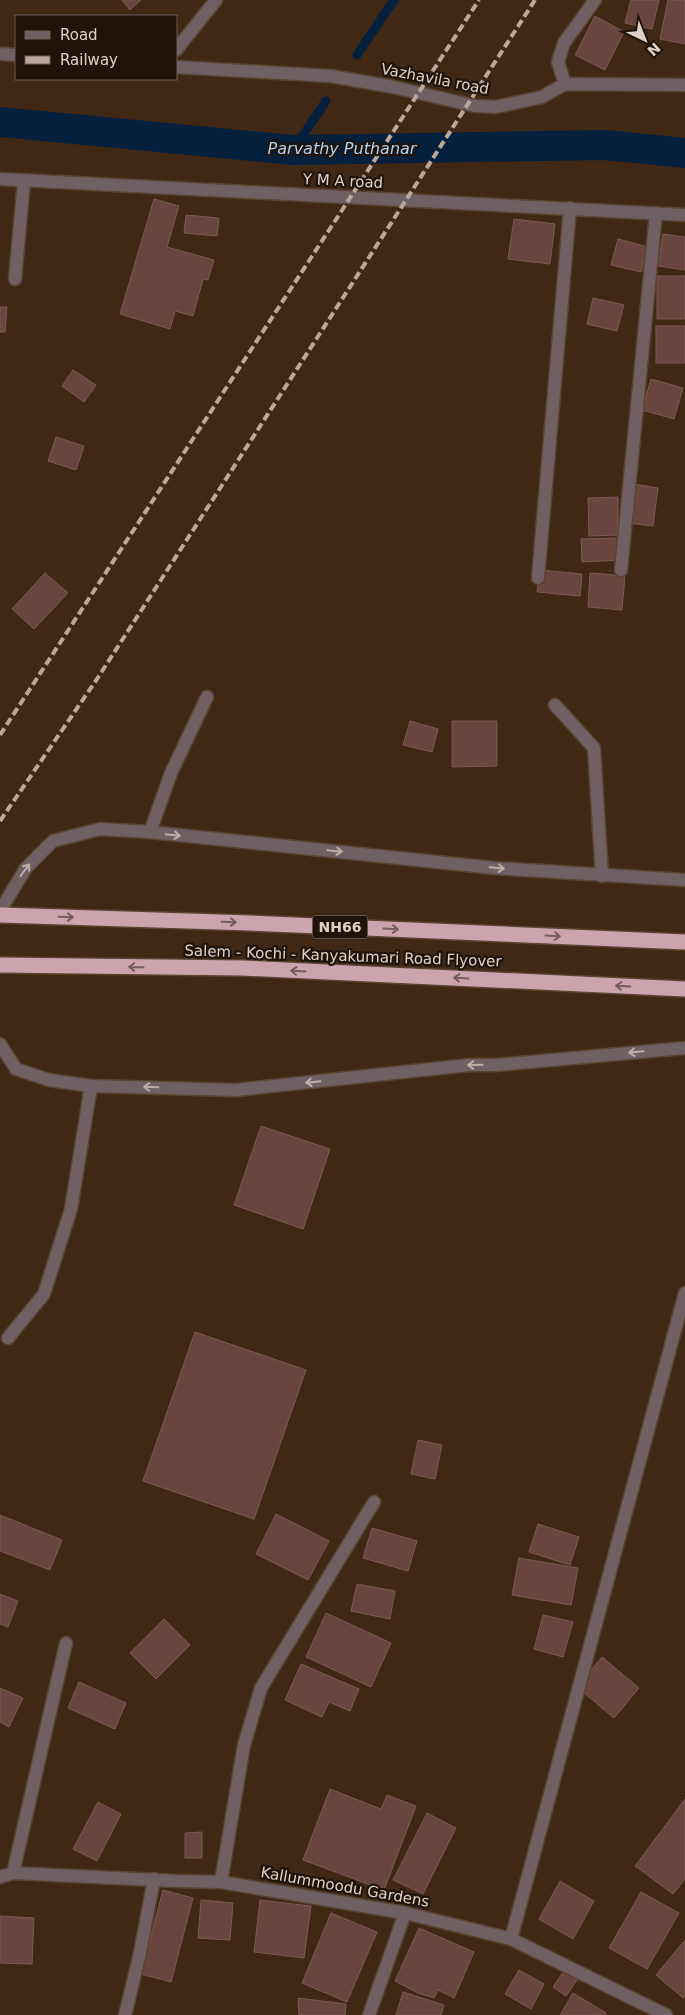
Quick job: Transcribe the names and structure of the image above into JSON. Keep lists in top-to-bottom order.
{
  "streets": {
    "highway": ["NH66", "Salem - Kochi - Kanyakumari Road Flyover"],
    "street": ["Vazhavila road", "Y M A road", "Kallummoodu Gardens"]
  },
  "water": ["Parvathy Puthanar"],
  "legend": ["Road", "Railway"],
  "north": "bottom right"
}
